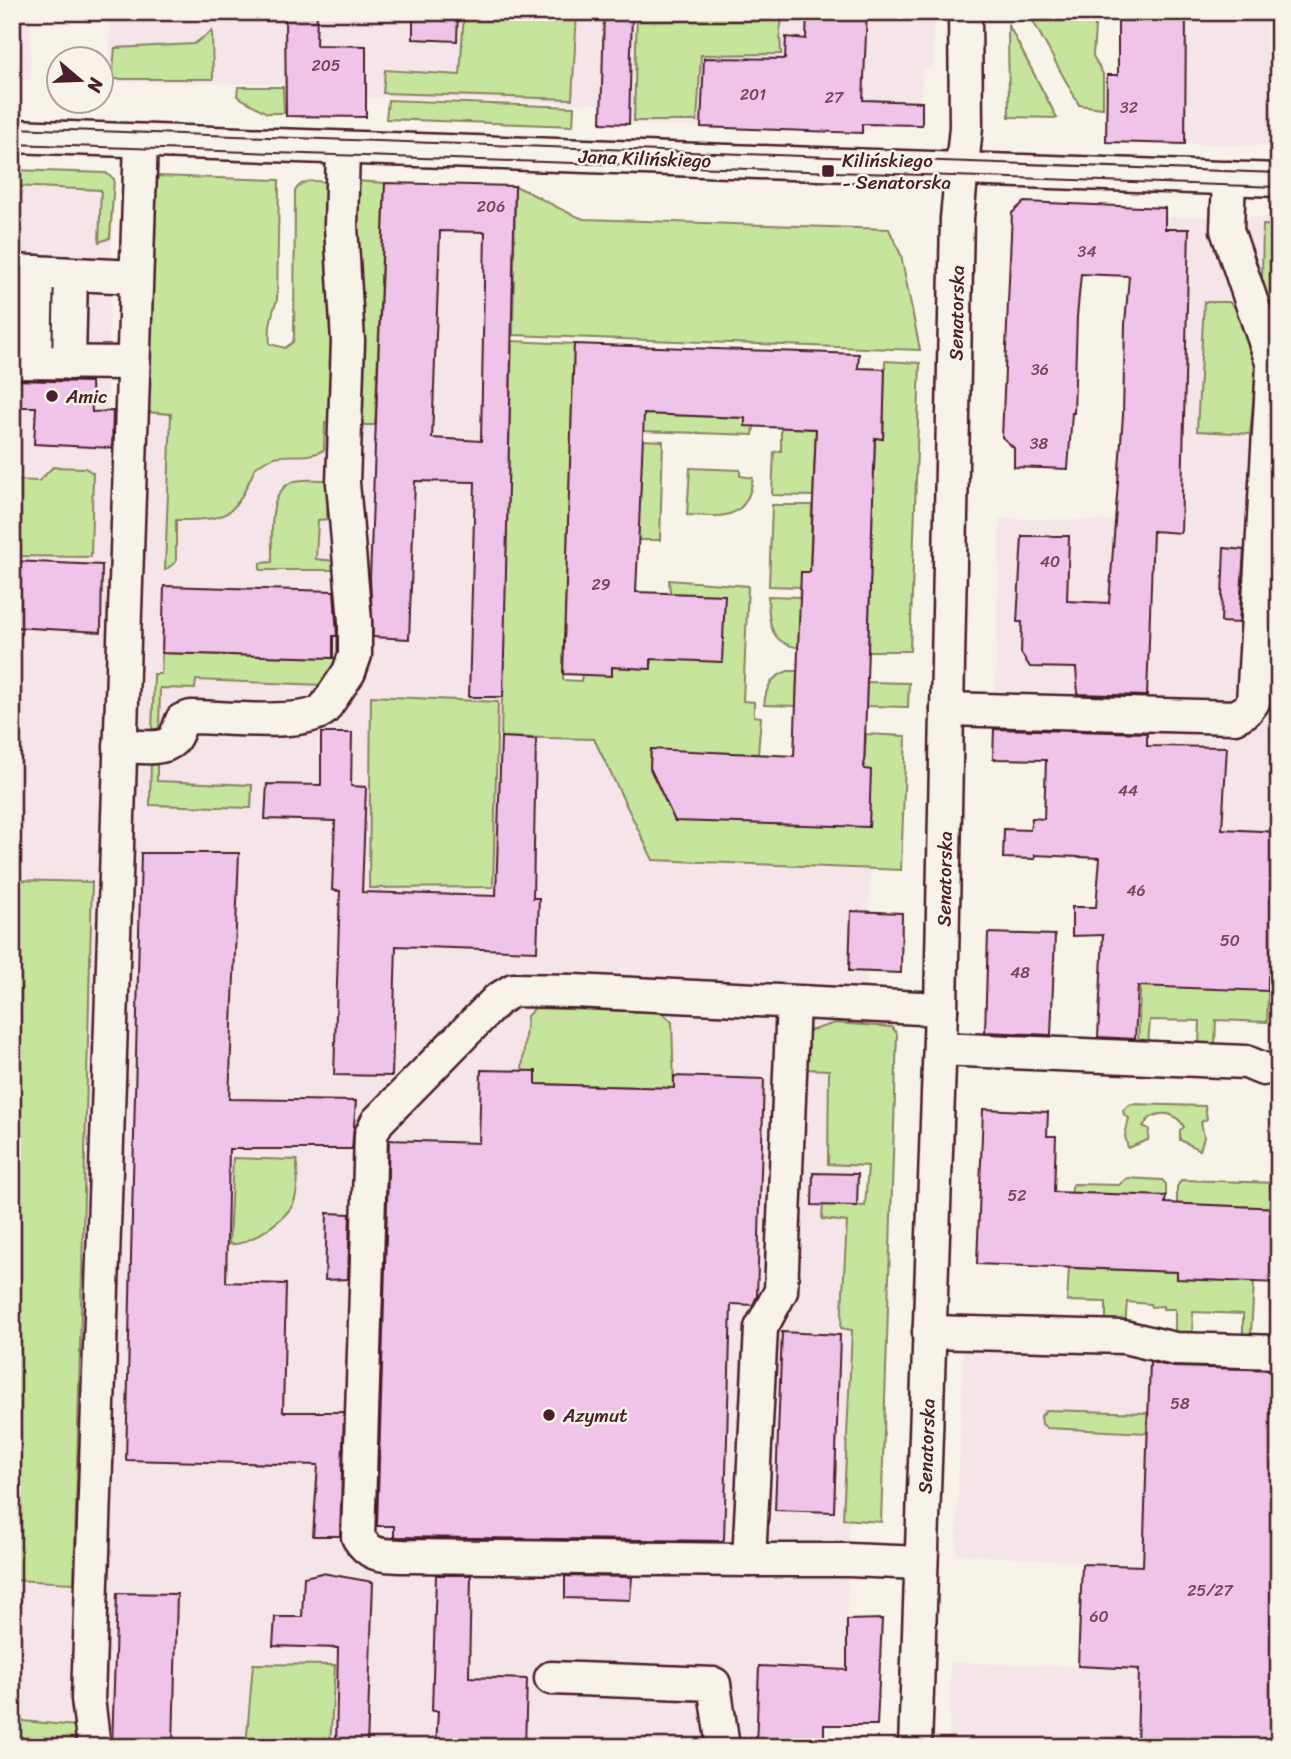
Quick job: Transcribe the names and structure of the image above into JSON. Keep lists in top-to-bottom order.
{
  "streets": {
    "street": ["Jana Kilińskiego", "Senatorska"]
  },
  "crossings": [
    ["Jana Kilińskiego", "Senatorska"]
  ],
  "places": {
    "transit": ["Kilińskiego - Senatorska"],
    "other": ["Amic", "Azymut"]
  },
  "house_numbers": [
    "205",
    "201",
    "27",
    "32",
    "206",
    "34",
    "36",
    "38",
    "40",
    "29",
    "44",
    "46",
    "50",
    "48",
    "52",
    "58",
    "25/27",
    "60"
  ],
  "north": "right"
}
